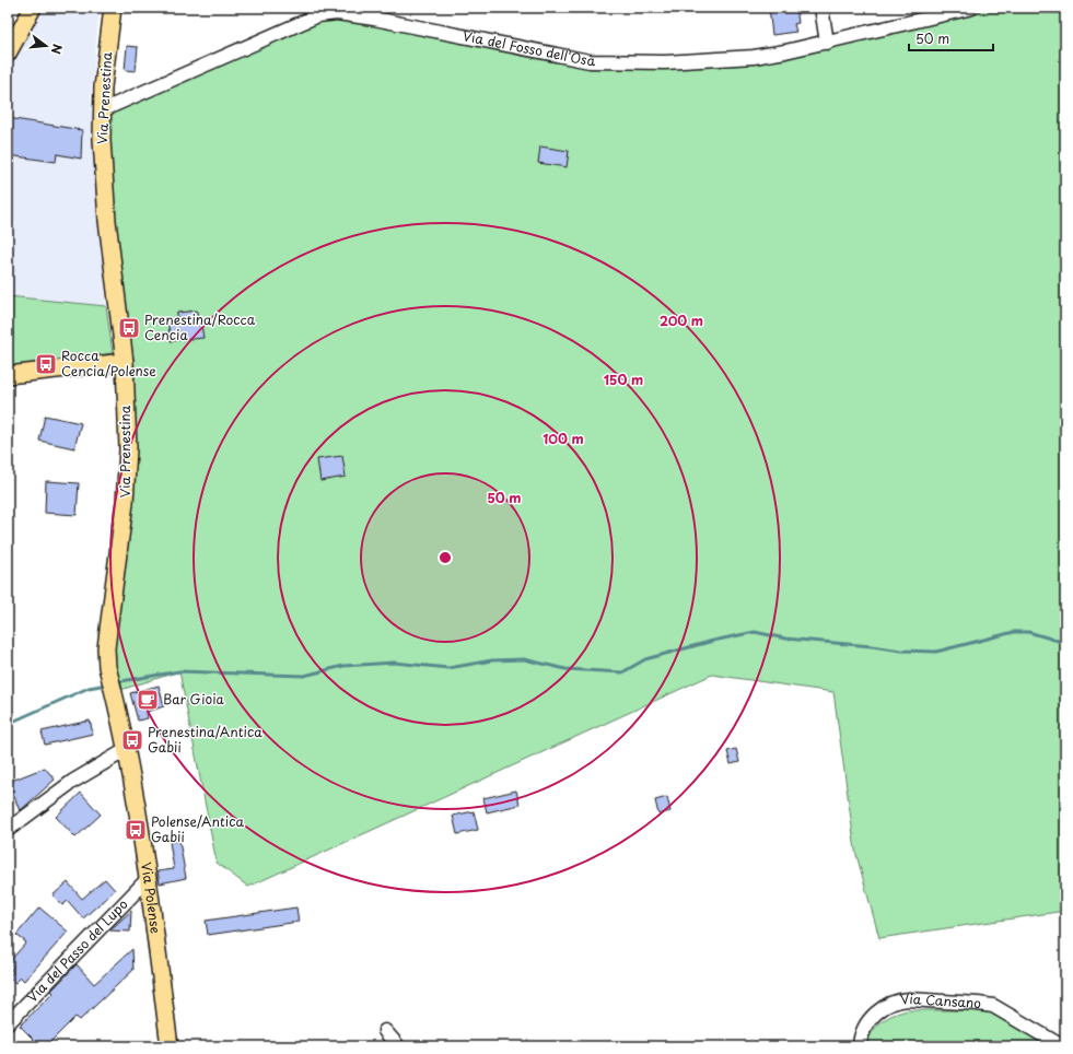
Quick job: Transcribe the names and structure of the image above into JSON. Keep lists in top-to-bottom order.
{
  "streets": {
    "main road": ["Via Prenestina", "Via Polense"],
    "street": ["Via del Fosso dell'Osa", "Via del Passo del Lupo", "Via Cansano"]
  },
  "crossings": [
    ["Via del Fosso dell'Osa", "Via Prenestina"],
    ["Via Prenestina", "Via Polense"],
    ["Via Polense", "Via del Passo del Lupo"]
  ],
  "places": {
    "bus stop": [
      "Prenestina/Rocca Cencia",
      "Rocca Cencia/Polense",
      "Prenestina/Antica Gabii",
      "Polense/Antica Gabii"
    ],
    "cafe": ["Bar Gioia"]
  },
  "scale_bar": "50 m",
  "north": "right",
  "rings": [
    "200 m",
    "150 m",
    "100 m",
    "50 m"
  ]
}
